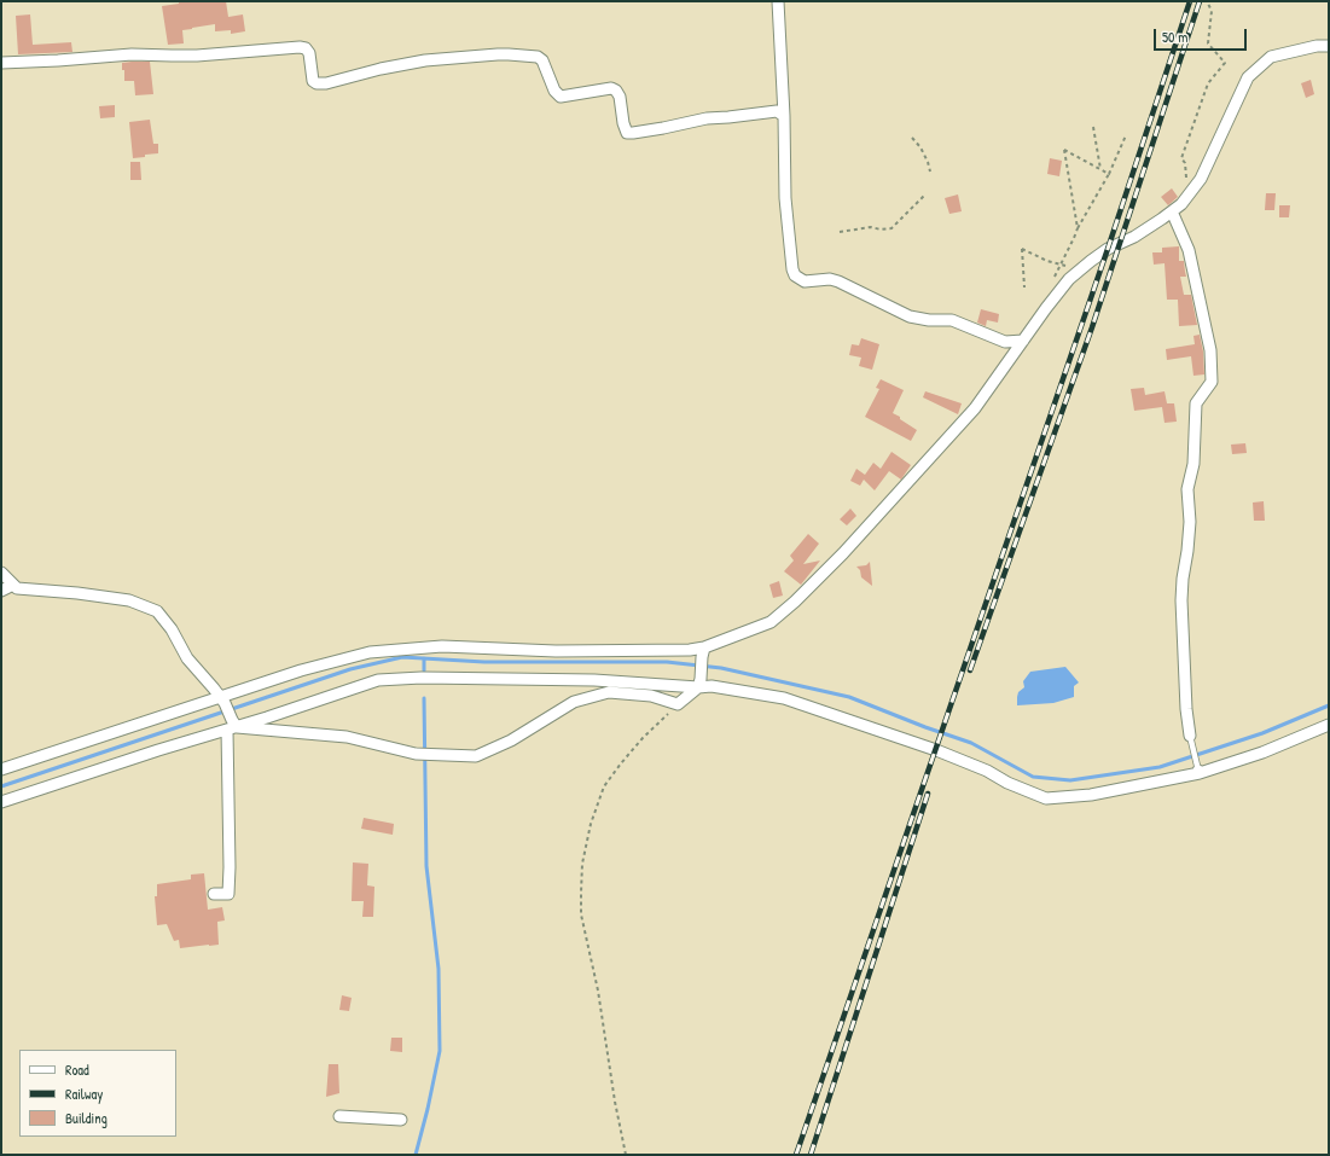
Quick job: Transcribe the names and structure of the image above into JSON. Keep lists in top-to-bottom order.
{
  "legend": ["Road", "Railway", "Building"],
  "scale_bar": "50 m"
}
